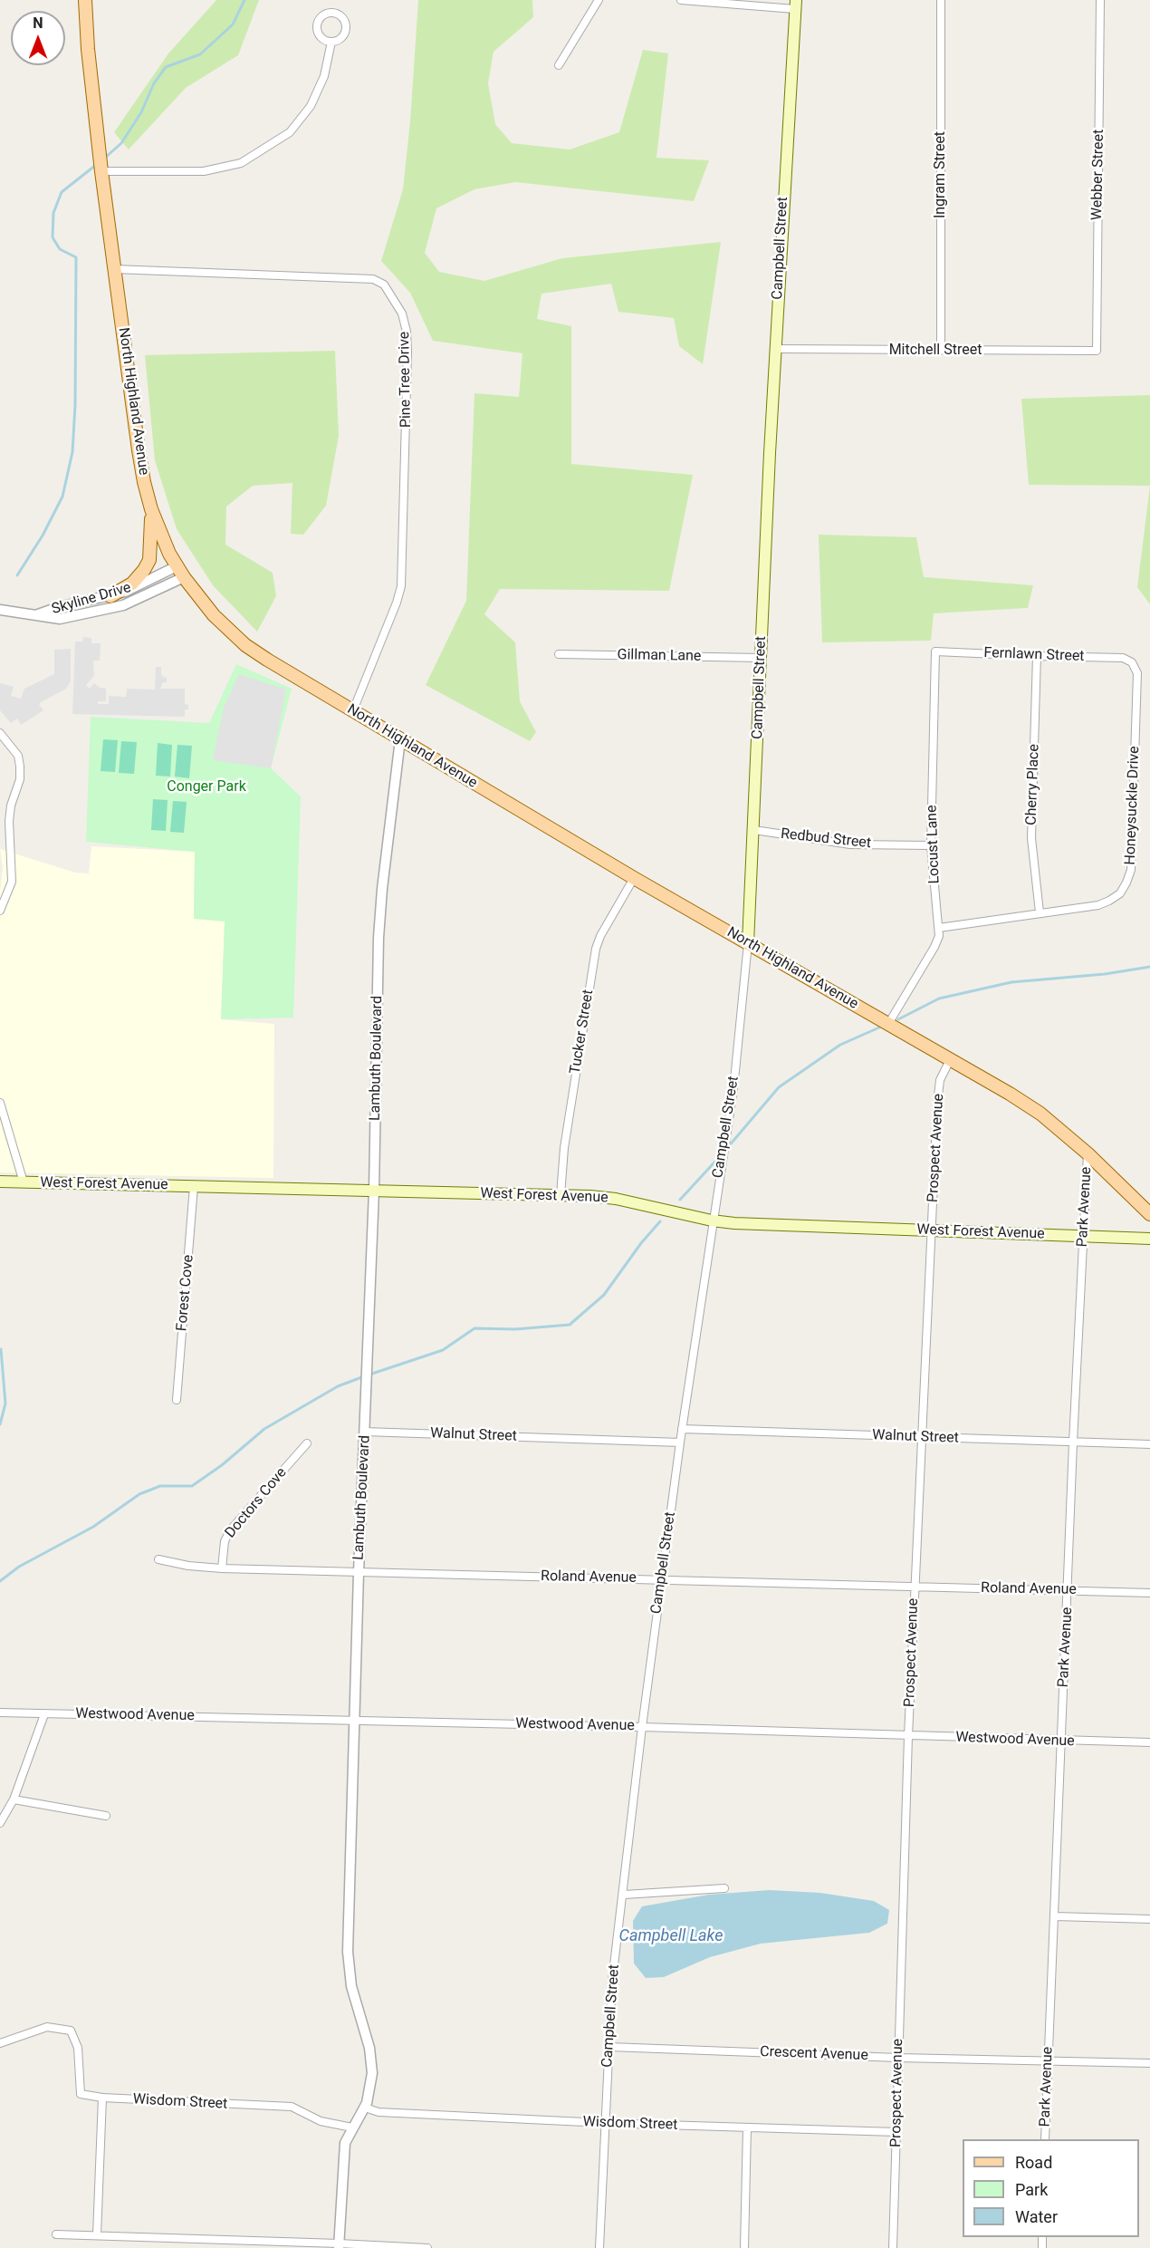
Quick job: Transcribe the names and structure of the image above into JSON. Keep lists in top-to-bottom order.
{
  "streets": {
    "main road": ["Campbell Street", "North Highland Avenue", "West Forest Avenue"],
    "street": [
      "Ingram Street",
      "Webber Street",
      "Mitchell Street",
      "Pine Tree Drive",
      "Skyline Drive",
      "Fernlawn Street",
      "Gillman Lane",
      "Cherry Place",
      "Honeysuckle Drive",
      "Redbud Street",
      "Locust Lane",
      "Tucker Street",
      "Lambuth Boulevard",
      "Prospect Avenue",
      "Park Avenue",
      "Forest Cove",
      "Walnut Street",
      "Doctors Cove",
      "Roland Avenue",
      "Westwood Avenue",
      "Crescent Avenue",
      "Wisdom Street"
    ]
  },
  "crossings": [
    ["Ingram Street", "Mitchell Street"],
    ["Webber Street", "Mitchell Street"],
    ["Campbell Street", "Mitchell Street"],
    ["Campbell Street", "North Highland Avenue"],
    ["Campbell Street", "Gillman Lane"],
    ["Campbell Street", "Redbud Street"],
    ["Campbell Street", "West Forest Avenue"],
    ["Campbell Street", "Walnut Street"],
    ["Campbell Street", "Roland Avenue"],
    ["Campbell Street", "Westwood Avenue"],
    ["Campbell Street", "Crescent Avenue"],
    ["Campbell Street", "Wisdom Street"],
    ["Pine Tree Drive", "North Highland Avenue"],
    ["North Highland Avenue", "Skyline Drive"],
    ["North Highland Avenue", "Locust Lane"],
    ["North Highland Avenue", "Tucker Street"],
    ["North Highland Avenue", "Lambuth Boulevard"],
    ["North Highland Avenue", "Prospect Avenue"],
    ["North Highland Avenue", "Park Avenue"],
    ["Fernlawn Street", "Cherry Place"],
    ["Fernlawn Street", "Honeysuckle Drive"],
    ["Fernlawn Street", "Locust Lane"],
    ["Cherry Place", "Honeysuckle Drive"],
    ["Honeysuckle Drive", "Locust Lane"],
    ["Redbud Street", "Locust Lane"],
    ["Tucker Street", "West Forest Avenue"],
    ["Lambuth Boulevard", "West Forest Avenue"],
    ["Lambuth Boulevard", "Walnut Street"],
    ["Lambuth Boulevard", "Roland Avenue"],
    ["Lambuth Boulevard", "Westwood Avenue"],
    ["Lambuth Boulevard", "Wisdom Street"],
    ["Prospect Avenue", "West Forest Avenue"],
    ["Prospect Avenue", "Walnut Street"],
    ["Prospect Avenue", "Roland Avenue"],
    ["Prospect Avenue", "Westwood Avenue"],
    ["Prospect Avenue", "Crescent Avenue"],
    ["Prospect Avenue", "Wisdom Street"],
    ["West Forest Avenue", "Park Avenue"],
    ["West Forest Avenue", "Forest Cove"],
    ["Park Avenue", "Walnut Street"],
    ["Park Avenue", "Roland Avenue"],
    ["Park Avenue", "Westwood Avenue"],
    ["Park Avenue", "Crescent Avenue"],
    ["Doctors Cove", "Roland Avenue"]
  ],
  "water": ["Campbell Lake"],
  "parks": ["Conger Park"],
  "legend": ["Road", "Park", "Water"],
  "north": "top"
}
